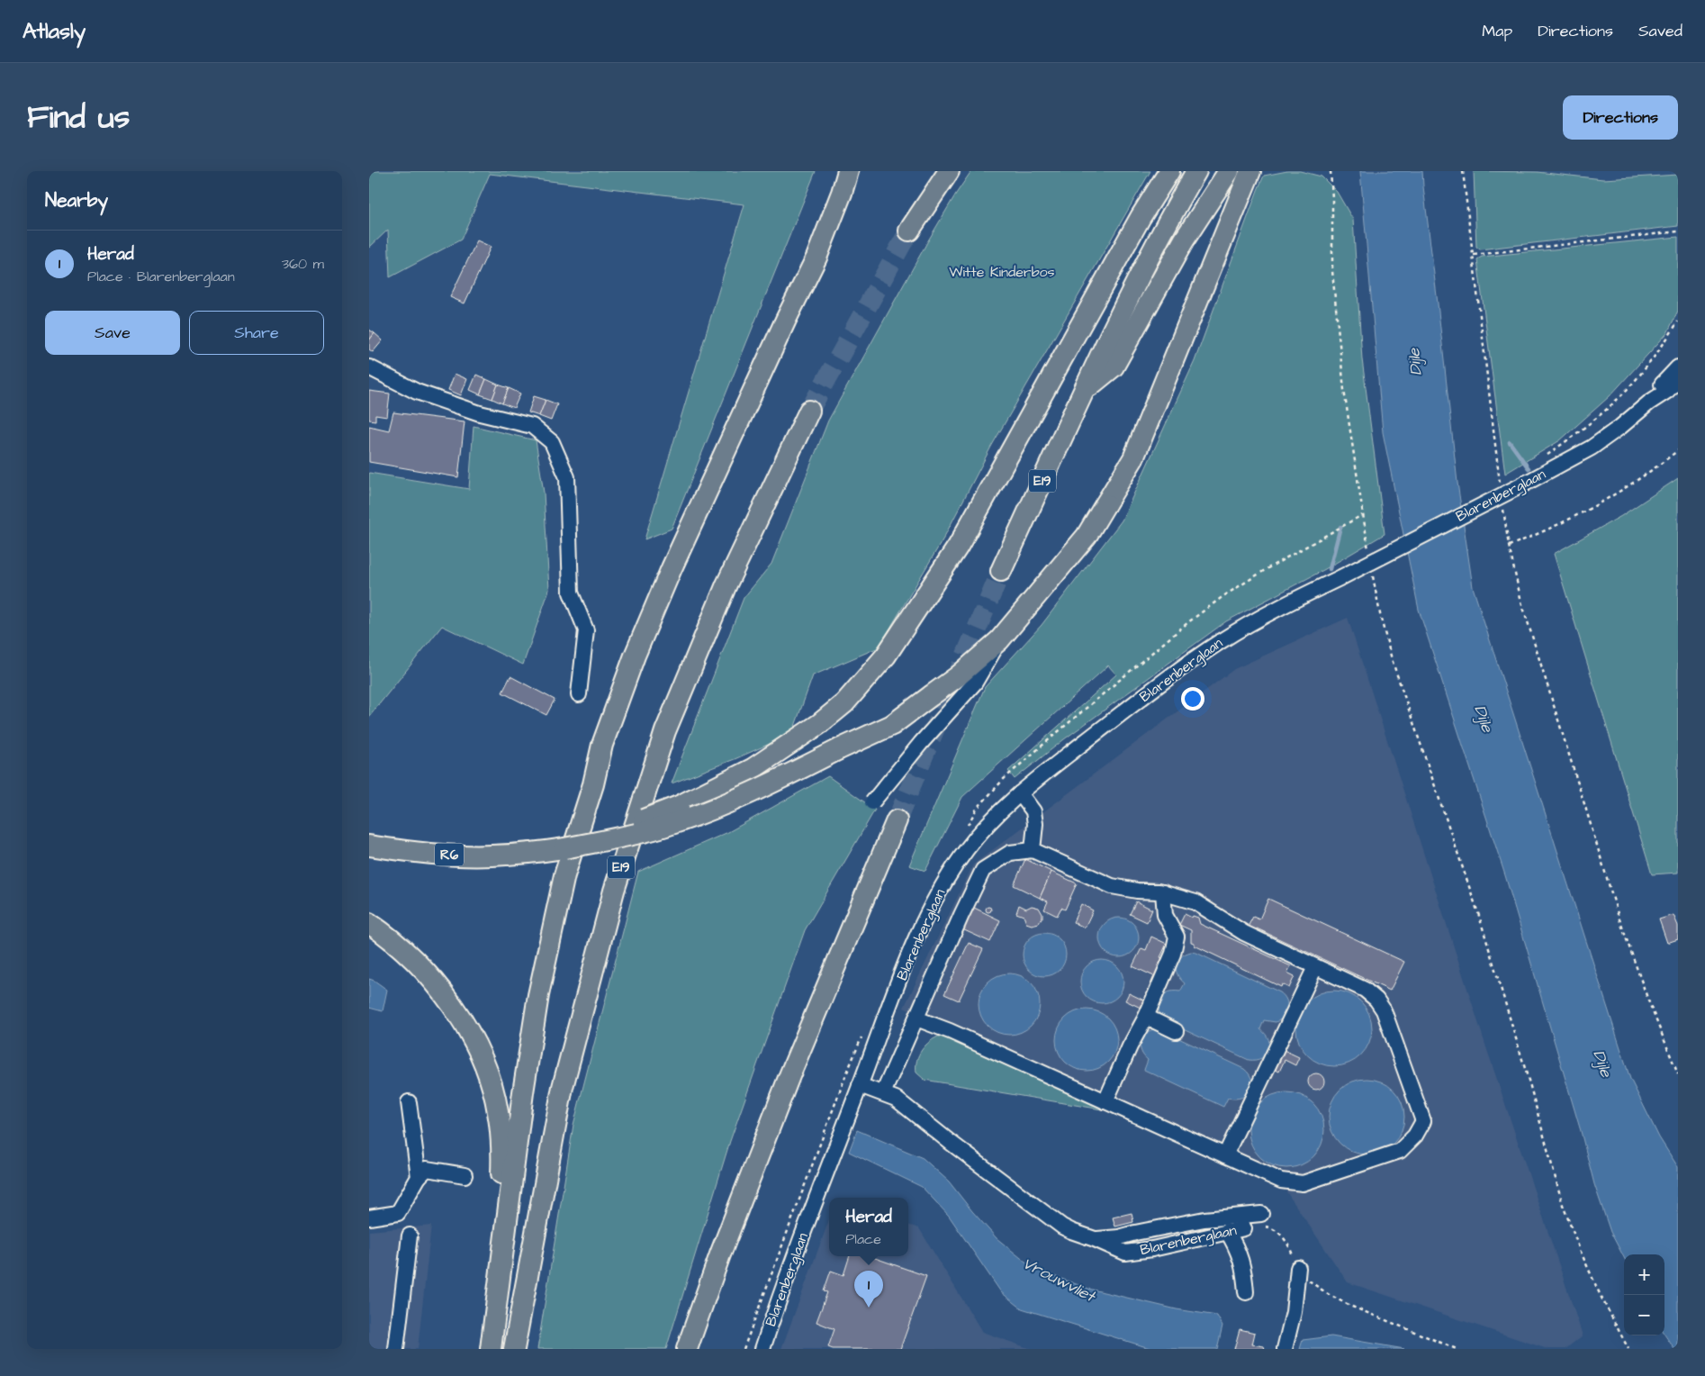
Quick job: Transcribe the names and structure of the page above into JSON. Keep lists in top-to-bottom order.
{
  "streets": {
    "highway": ["E19", "R6"],
    "street": ["Blarenberglaan"]
  },
  "water": ["Dijle", "Vrouwvliet"],
  "parks": ["Witte Kinderbos"],
  "page": {
    "header": "Atlasly",
    "nav": ["Map", "Directions", "Saved"],
    "title": "Find us",
    "buttons": [
      "Directions",
      ["Save", "Share"]
    ],
    "heading": "Nearby",
    "list": [
      {
        "mark": "1",
        "name": "Herad",
        "note": "Place · Blarenberglaan",
        "value": "360 m"
      }
    ],
    "popup": ["Herad", "Place"],
    "map_buttons": ["+", "−"],
    "pins": "1"
  }
}
